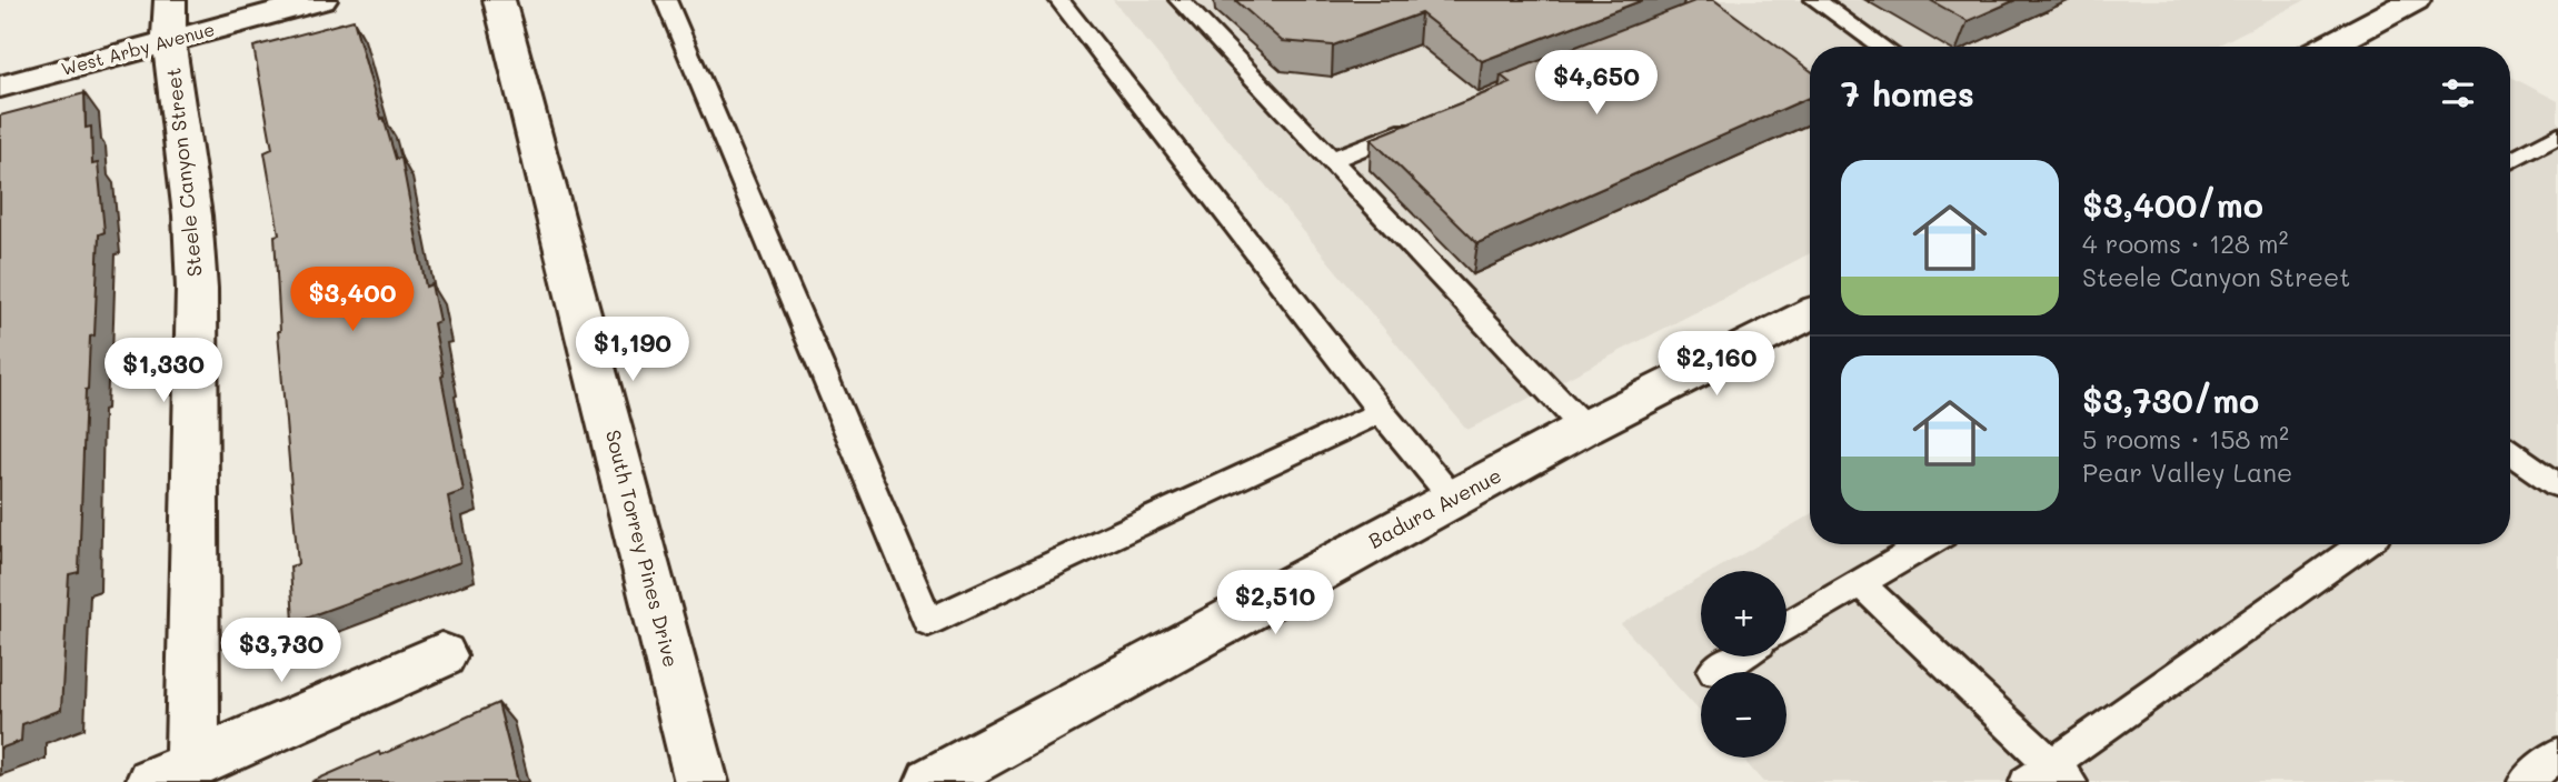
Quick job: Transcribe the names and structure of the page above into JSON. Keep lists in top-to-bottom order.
{
  "streets": {
    "street": [
      "West Arby Avenue",
      "Steele Canyon Street",
      "Badura Avenue",
      "South Torrey Pines Drive"
    ]
  },
  "crossings": [
    ["West Arby Avenue", "Steele Canyon Street"]
  ],
  "page": {
    "heading": "7 homes",
    "price": [
      "$4,650",
      "$3,400",
      "$1,190",
      "$2,160",
      "$1,330",
      "$2,510",
      "$3,730"
    ],
    "list": [
      {
        "name": "$3,400/mo",
        "note": "4 rooms · 128 m² · Steele Canyon Street"
      },
      {
        "name": "$3,730/mo",
        "note": "5 rooms · 158 m² · Pear Valley Lane"
      }
    ],
    "map_buttons": ["+", "−"]
  }
}
